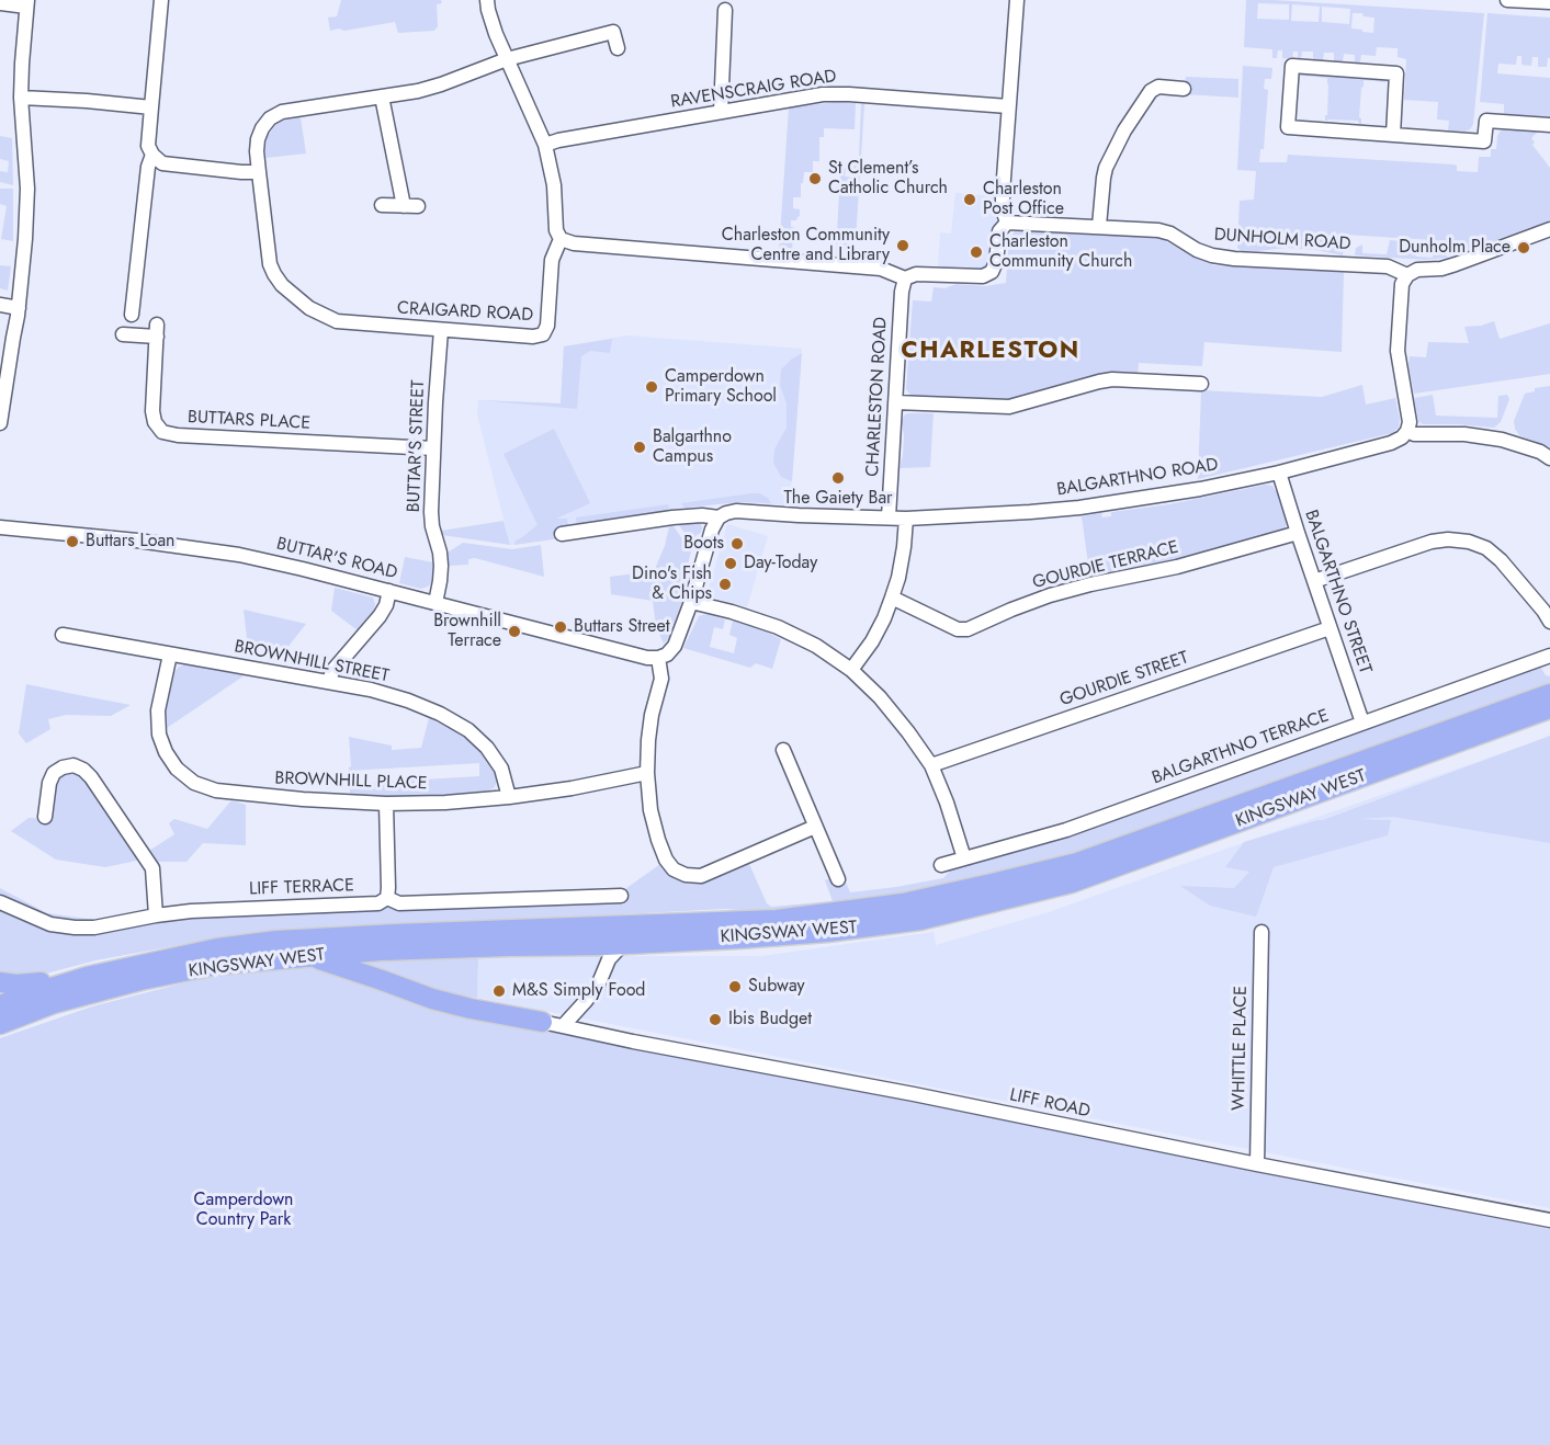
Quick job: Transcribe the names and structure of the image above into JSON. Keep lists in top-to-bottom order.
{
  "streets": {
    "highway": ["KINGSWAY WEST"],
    "street": [
      "RAVENSCRAIG ROAD",
      "DUNHOLM ROAD",
      "CRAIGARD ROAD",
      "CHARLESTON ROAD",
      "BUTTARS PLACE",
      "BUTTAR'S STREET",
      "BALGARTHNO ROAD",
      "BUTTAR'S ROAD",
      "GOURDIE TERRACE",
      "BALGARTHNO STREET",
      "BROWNHILL STREET",
      "GOURDIE STREET",
      "BALGARTHNO TERRACE",
      "BROWNHILL PLACE",
      "LIFF TERRACE",
      "WHITTLE PLACE",
      "LIFF ROAD"
    ]
  },
  "crossings": [
    ["RAVENSCRAIG ROAD", "CRAIGARD ROAD"],
    ["CRAIGARD ROAD", "BUTTAR'S STREET"],
    ["CHARLESTON ROAD", "BALGARTHNO ROAD"],
    ["BUTTARS PLACE", "BUTTAR'S STREET"],
    ["BUTTAR'S STREET", "BUTTAR'S ROAD"],
    ["BALGARTHNO ROAD", "BALGARTHNO STREET"],
    ["GOURDIE TERRACE", "BALGARTHNO STREET"],
    ["BALGARTHNO STREET", "GOURDIE STREET"],
    ["BALGARTHNO STREET", "BALGARTHNO TERRACE"],
    ["BROWNHILL STREET", "BROWNHILL PLACE"],
    ["WHITTLE PLACE", "LIFF ROAD"]
  ],
  "districts": ["CHARLESTON"],
  "parks": ["Camperdown Country Park"],
  "places": [
    "St Clement’s Catholic Church",
    "Charleston Post Office",
    "Charleston Community Centre and Library",
    "Dunholm Place",
    "Charleston Community Church",
    "Camperdown Primary School",
    "Balgarthno Campus",
    "The Gaiety Bar",
    "Buttars Loan",
    "Boots",
    "Day-Today",
    "Dino's Fish & Chips",
    "Buttars Street",
    "Brownhill Terrace",
    "Subway",
    "M&S Simply Food",
    "Ibis Budget"
  ]
}
